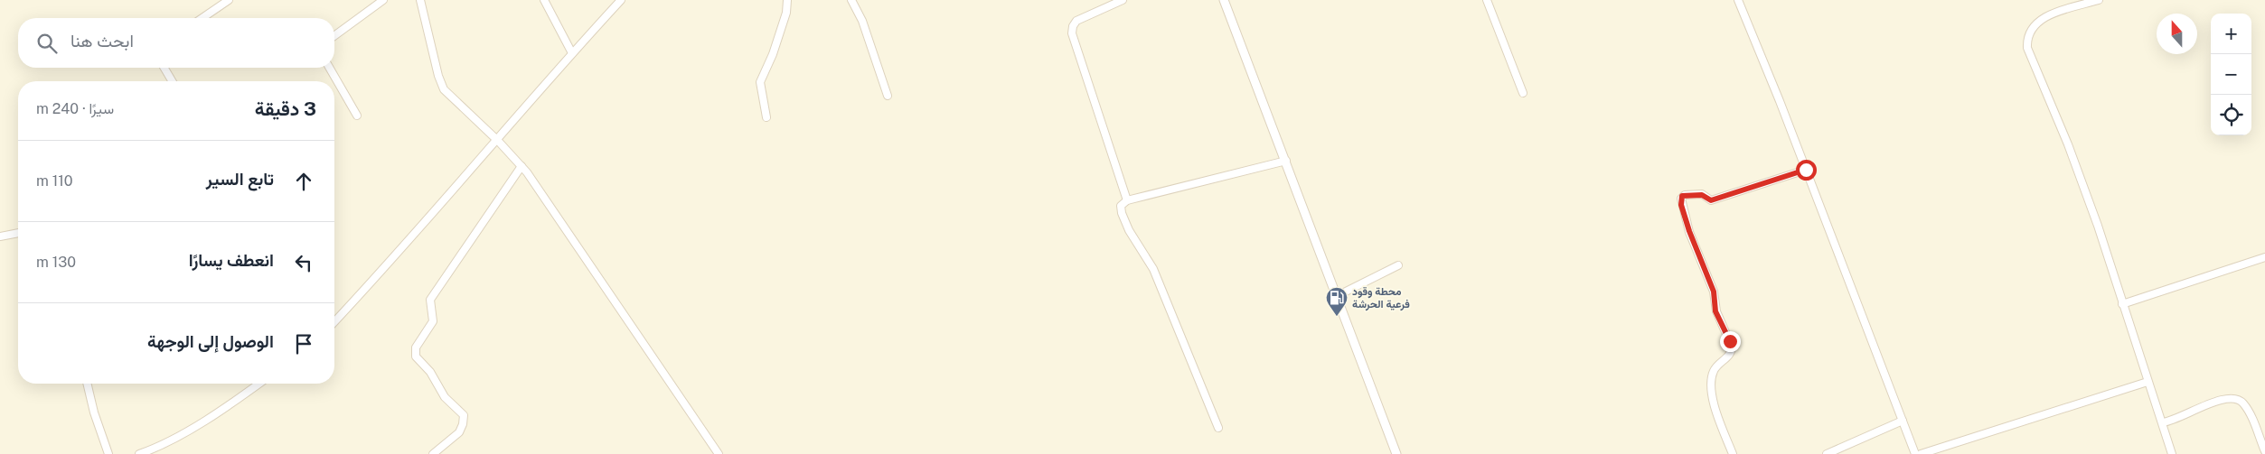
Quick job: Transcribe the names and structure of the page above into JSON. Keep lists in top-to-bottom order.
{
  "places": {
    "fuel station": ["محطة وقود فرعية الحرشة"]
  },
  "north": "top",
  "page": {
    "map_buttons": ["+", "−"],
    "search": "ابحث هنا",
    "heading": ["3 دقيقة", "سيرًا · 240 m"],
    "list": [
      ["تابع السير", "110 m"],
      ["انعطف يسارًا", "130 m"],
      "الوصول إلى الوجهة"
    ]
  }
}
